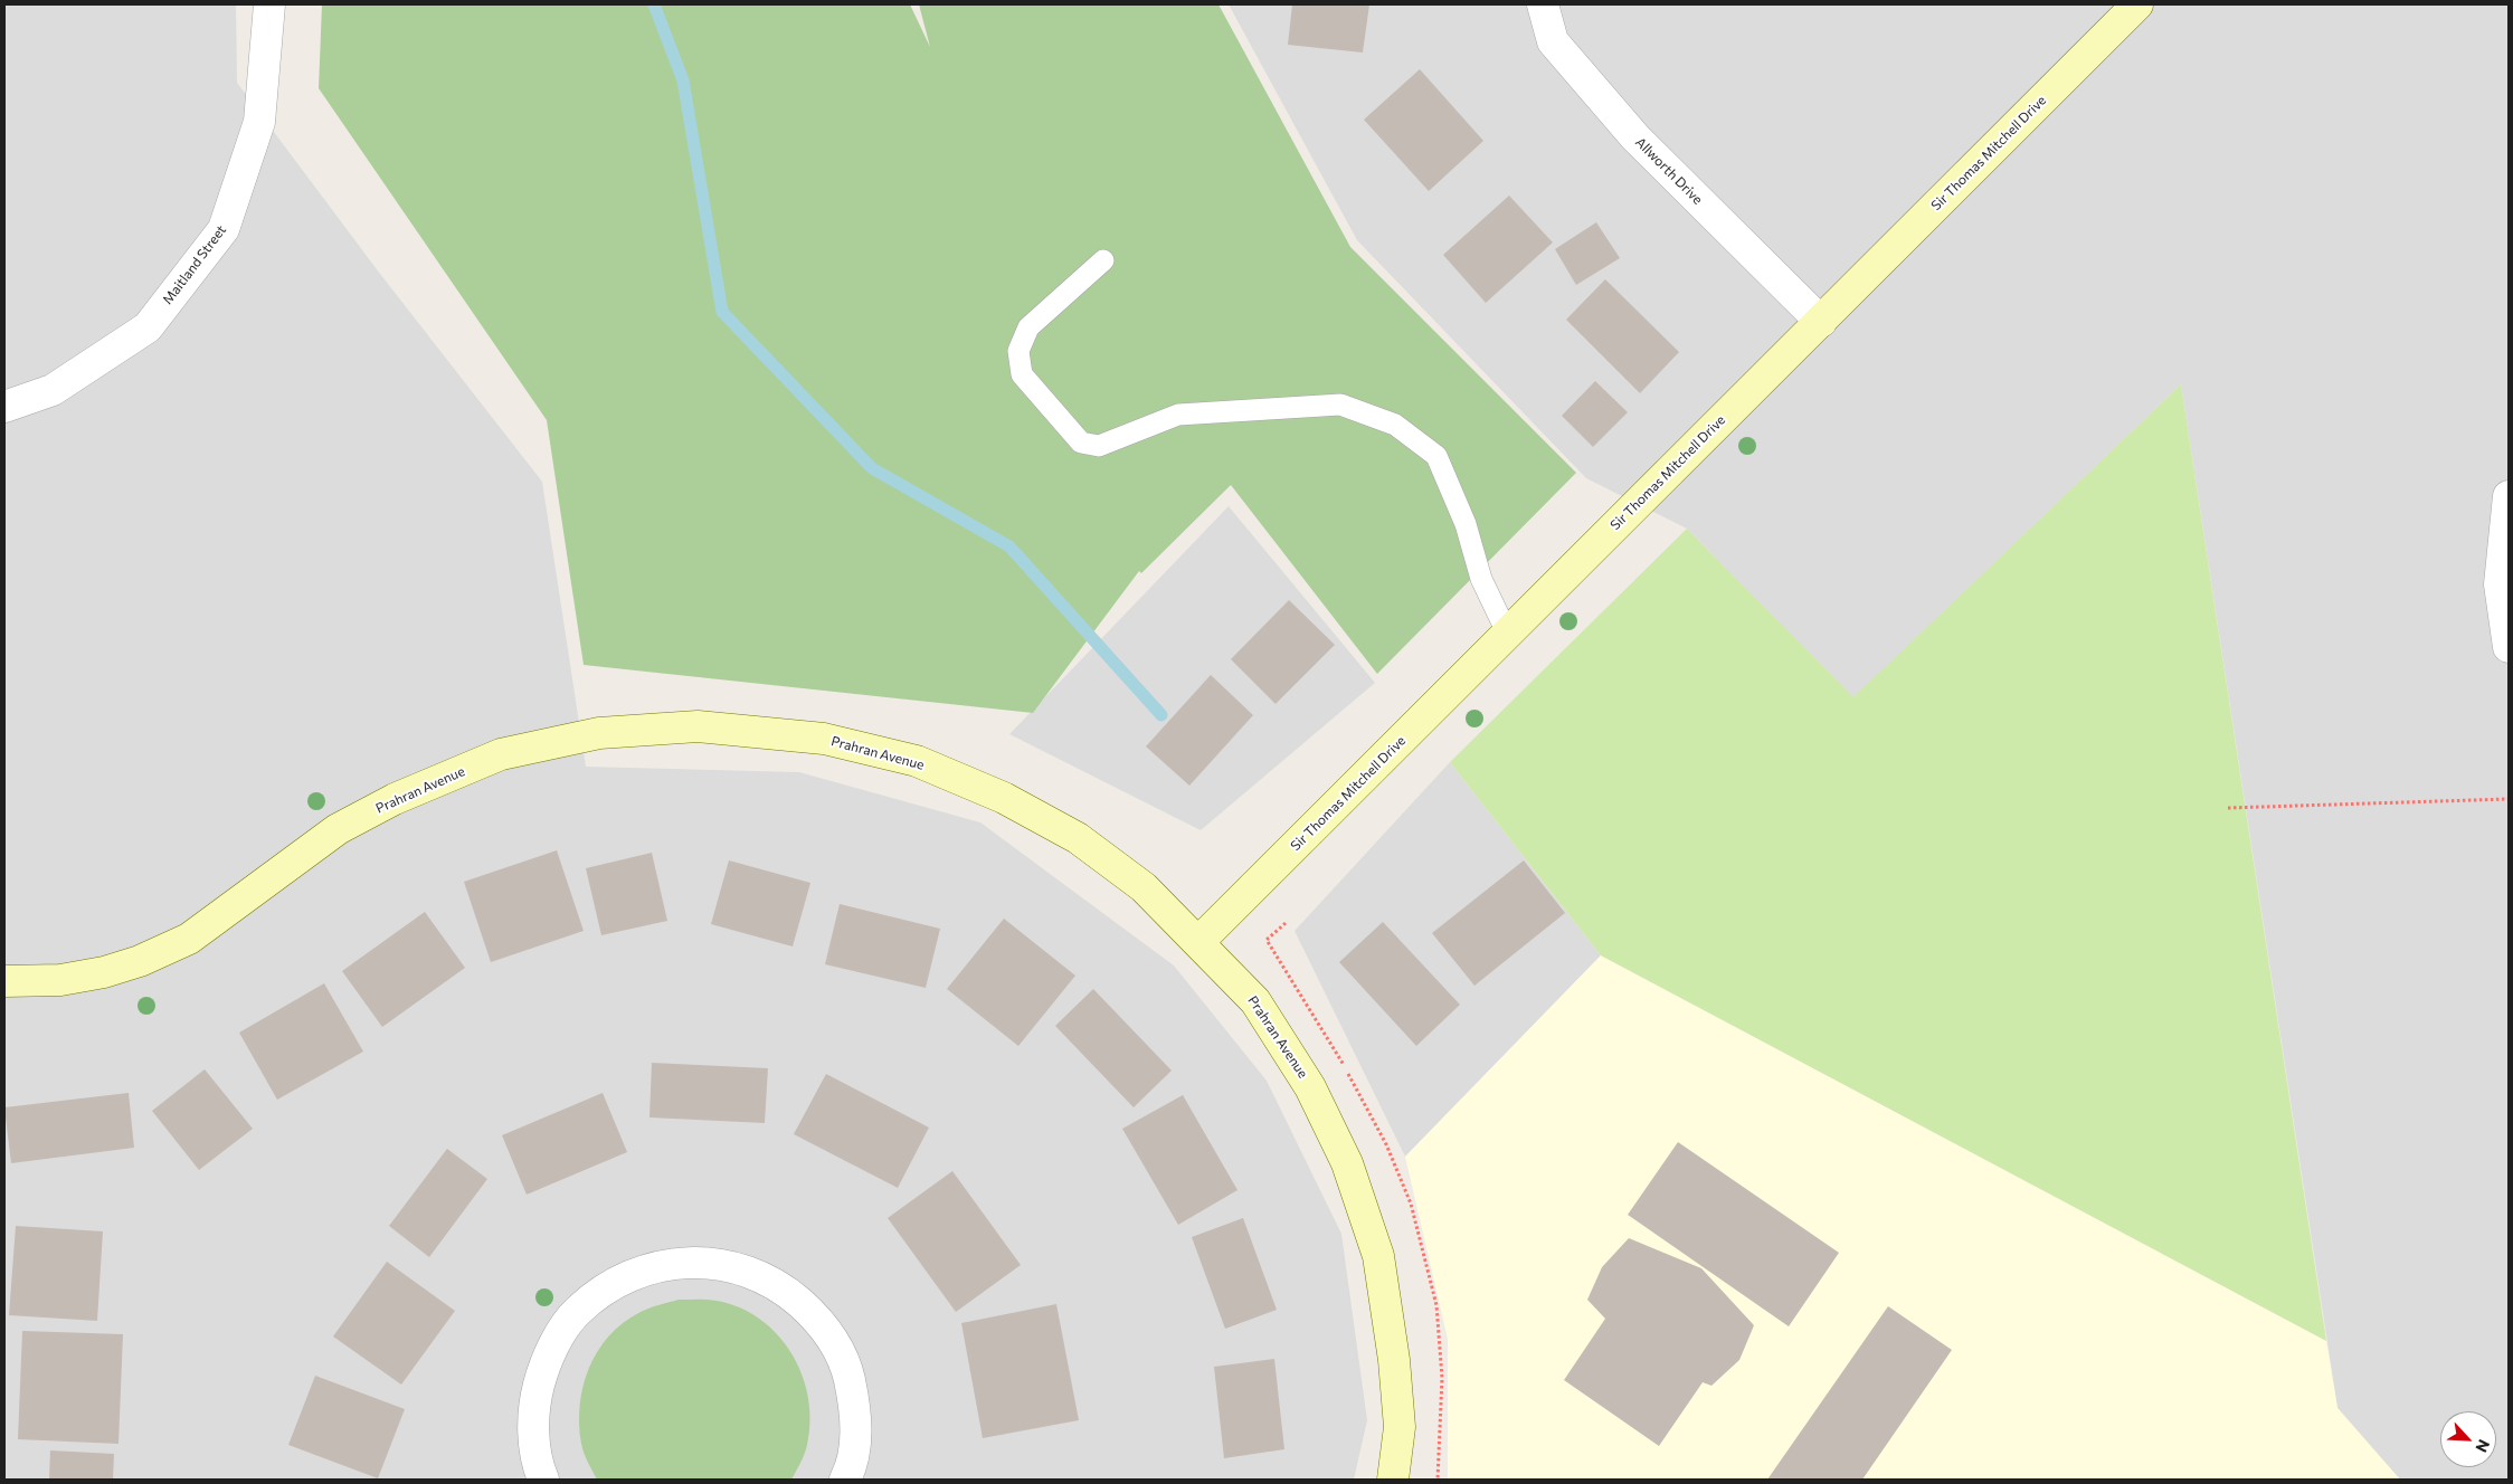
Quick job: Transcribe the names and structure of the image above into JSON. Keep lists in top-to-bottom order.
{
  "streets": {
    "street": [
      "Sir Thomas Mitchell Drive",
      "Allworth Drive",
      "Maitland Street",
      "Prahran Avenue"
    ]
  },
  "crossings": [
    ["Sir Thomas Mitchell Drive", "Allworth Drive"],
    ["Sir Thomas Mitchell Drive", "Prahran Avenue"]
  ],
  "north": "bottom right"
}
